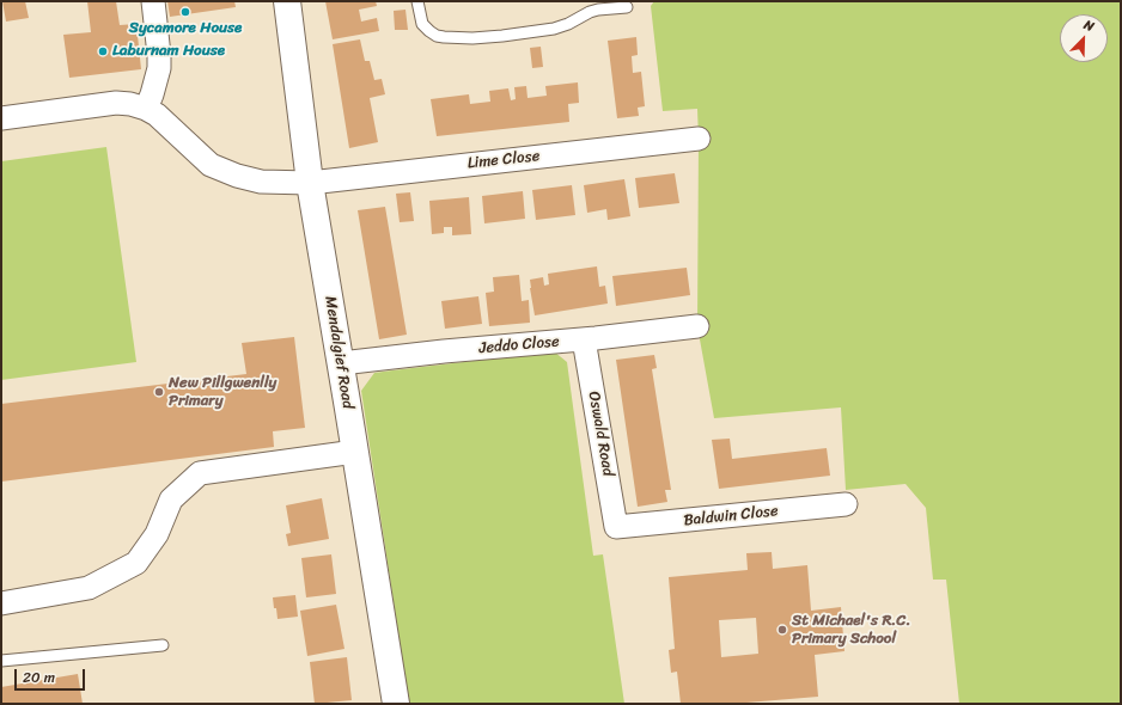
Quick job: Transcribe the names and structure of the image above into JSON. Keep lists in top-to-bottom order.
{
  "streets": {
    "street": [
      "Lime Close",
      "Jeddo Close",
      "Mendalgief Road",
      "Oswald Road",
      "Baldwin Close"
    ]
  },
  "crossings": [
    ["Lime Close", "Mendalgief Road"],
    ["Jeddo Close", "Mendalgief Road"],
    ["Jeddo Close", "Oswald Road"],
    ["Oswald Road", "Baldwin Close"]
  ],
  "places": [
    "Sycamore House",
    "Laburnam House",
    "New Pillgwenlly Primary",
    "St Michael's R.C. Primary School"
  ],
  "scale_bar": "20 m",
  "north": "top right"
}
